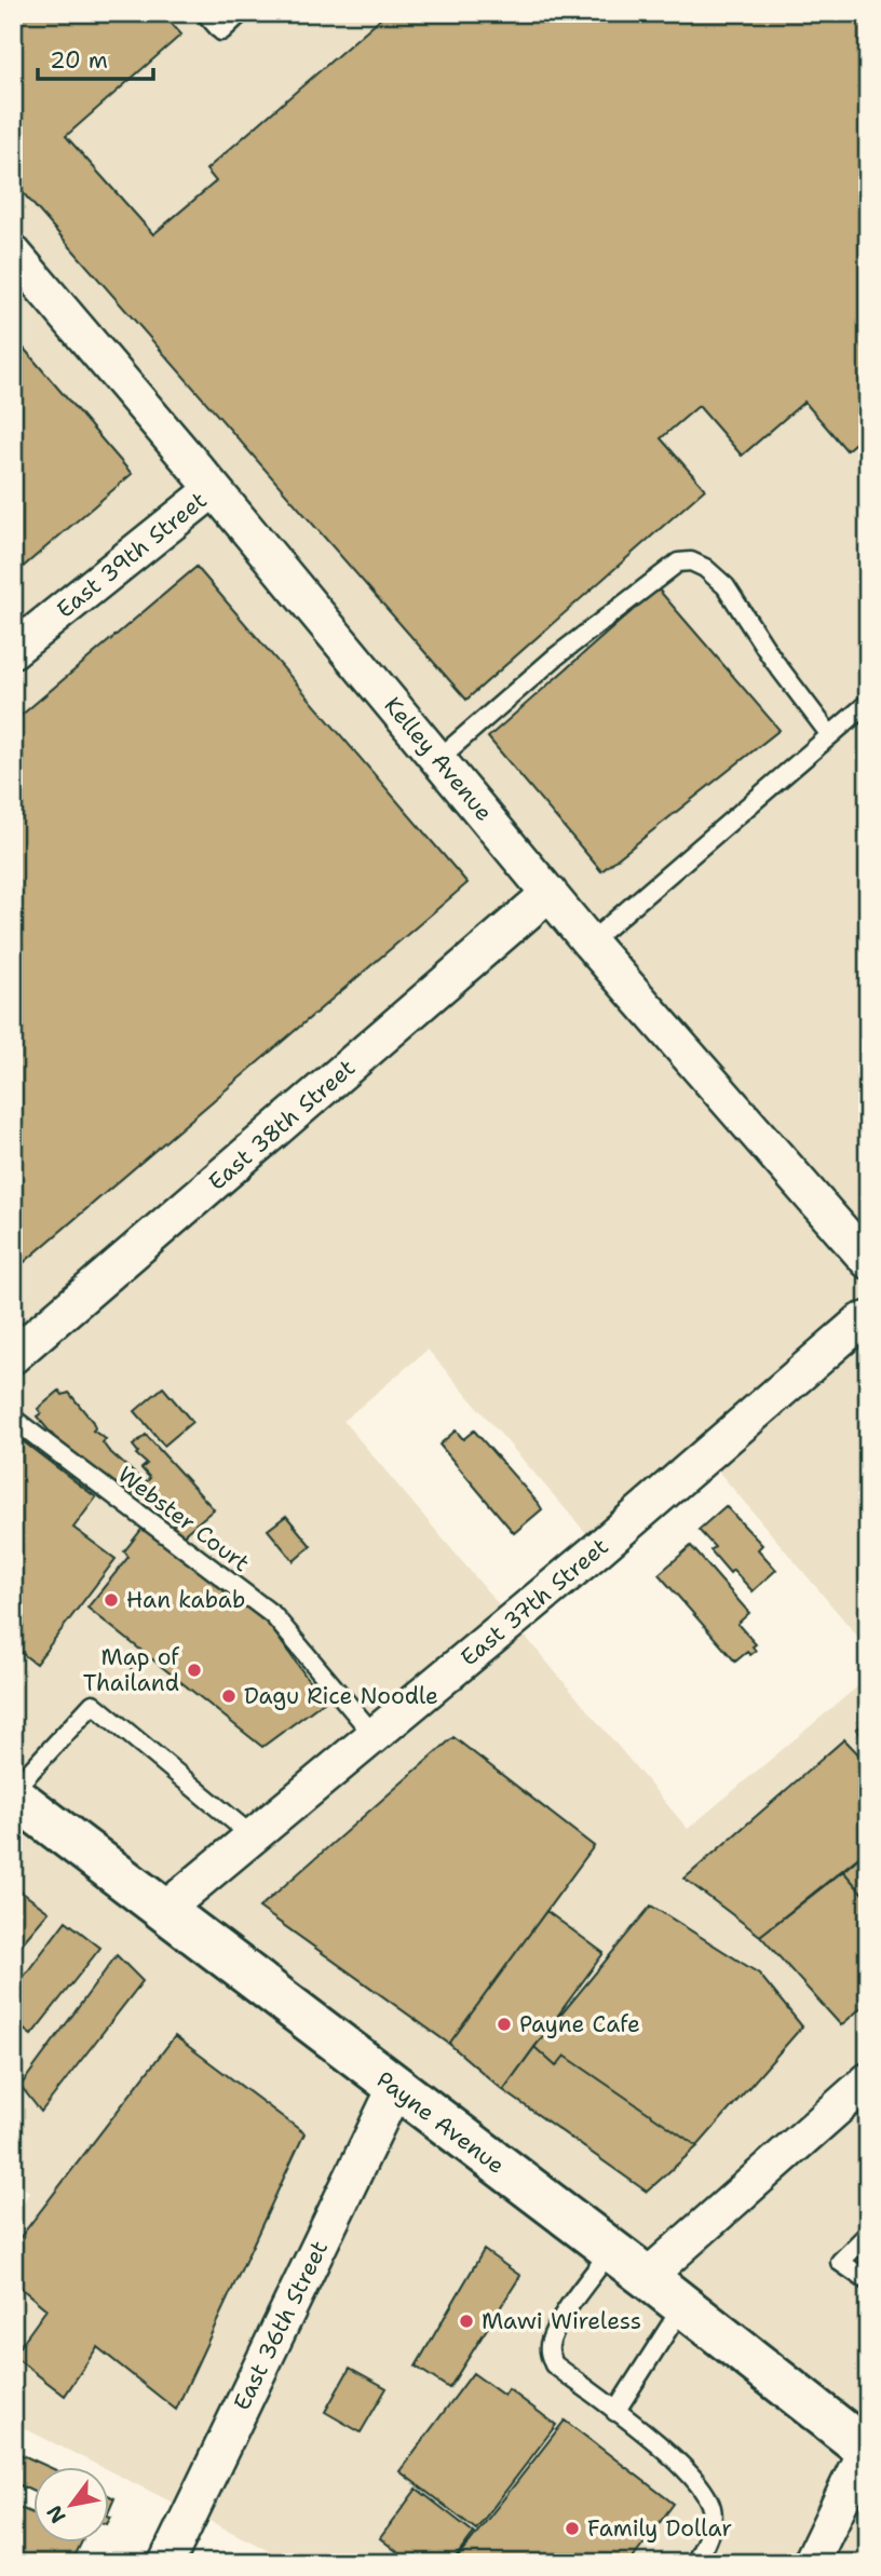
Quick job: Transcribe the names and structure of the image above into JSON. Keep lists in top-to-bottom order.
{
  "streets": {
    "street": [
      "East 39th Street",
      "Kelley Avenue",
      "East 38th Street",
      "East 37th Street",
      "Payne Avenue",
      "East 36th Street"
    ],
    "lane": ["Webster Court"]
  },
  "crossings": [
    ["East 39th Street", "Kelley Avenue"],
    ["Kelley Avenue", "East 38th Street"],
    ["Webster Court", "East 37th Street"],
    ["East 37th Street", "Payne Avenue"],
    ["Payne Avenue", "East 36th Street"]
  ],
  "places": [
    "Han kabab",
    "Map of Thailand",
    "Dagu Rice Noodle",
    "Payne Cafe",
    "Mawi Wireless",
    "Family Dollar"
  ],
  "scale_bar": "20 m",
  "north": "bottom left"
}
